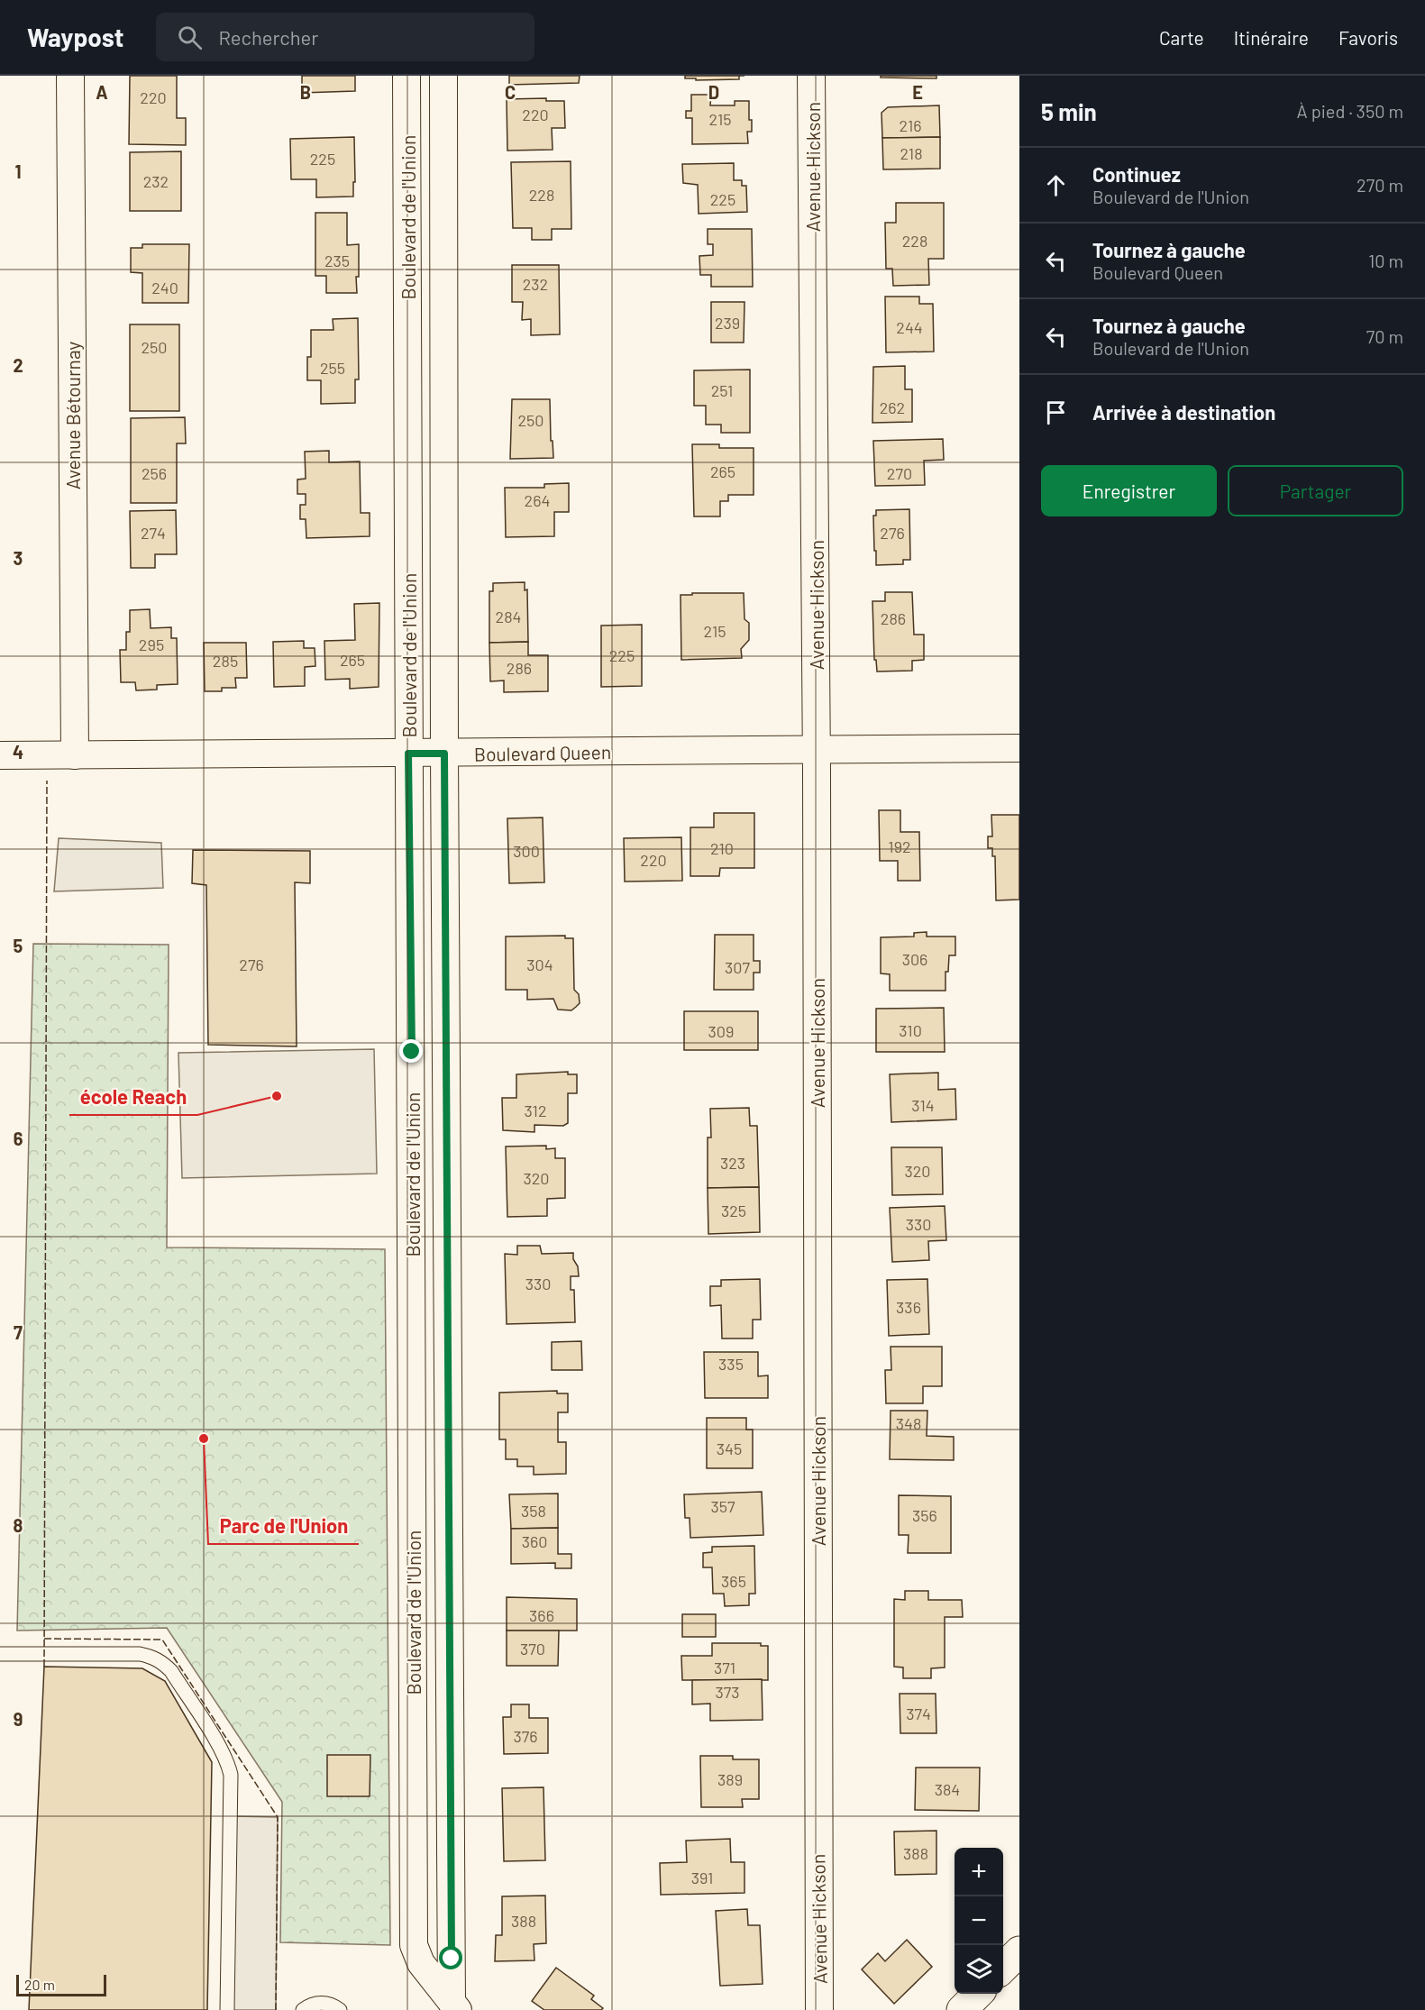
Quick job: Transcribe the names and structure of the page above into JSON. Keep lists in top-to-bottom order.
{
  "streets": {
    "street": [
      "Avenue Hickson",
      "Boulevard de l'Union",
      "Avenue Bétournay",
      "Boulevard Queen"
    ]
  },
  "crossings": [
    ["Avenue Hickson", "Boulevard Queen"],
    ["Boulevard de l'Union", "Boulevard Queen"],
    ["Avenue Bétournay", "Boulevard Queen"]
  ],
  "places": ["école Reach", "Parc de l'Union"],
  "house_numbers": [
    "220",
    "220",
    "215",
    "216",
    "218",
    "225",
    "232",
    "228",
    "225",
    "228",
    "235",
    "232",
    "240",
    "239",
    "244",
    "250",
    "255",
    "251",
    "262",
    "250",
    "265",
    "256",
    "270",
    "264",
    "274",
    "276",
    "284",
    "286",
    "215",
    "295",
    "225",
    "265",
    "285",
    "286",
    "192",
    "210",
    "300",
    "220",
    "306",
    "276",
    "304",
    "307",
    "310",
    "309",
    "314",
    "312",
    "323",
    "320",
    "320",
    "325",
    "330",
    "330",
    "336",
    "335",
    "348",
    "345",
    "357",
    "358",
    "356",
    "360",
    "365",
    "366",
    "370",
    "371",
    "373",
    "374",
    "376",
    "389",
    "384",
    "388",
    "391",
    "388"
  ],
  "scale_bar": "20 m",
  "page": {
    "header": "Waypost",
    "search": "Rechercher",
    "nav": ["Carte", "Itinéraire", "Favoris"],
    "heading": ["5 min", "À pied · 350 m"],
    "list": [
      ["Continuez", "Boulevard de l'Union", "270 m"],
      ["Tournez à gauche", "Boulevard Queen", "10 m"],
      ["Tournez à gauche", "Boulevard de l'Union", "70 m"],
      "Arrivée à destination"
    ],
    "buttons": ["Enregistrer", "Partager"],
    "map_buttons": ["+", "−"],
    "scale": "20 m"
  },
  "grid": {
    "columns": [
      "A",
      "B",
      "C",
      "D",
      "E"
    ],
    "rows": [
      "1",
      "2",
      "3",
      "4",
      "5",
      "6",
      "7",
      "8",
      "9"
    ]
  }
}
